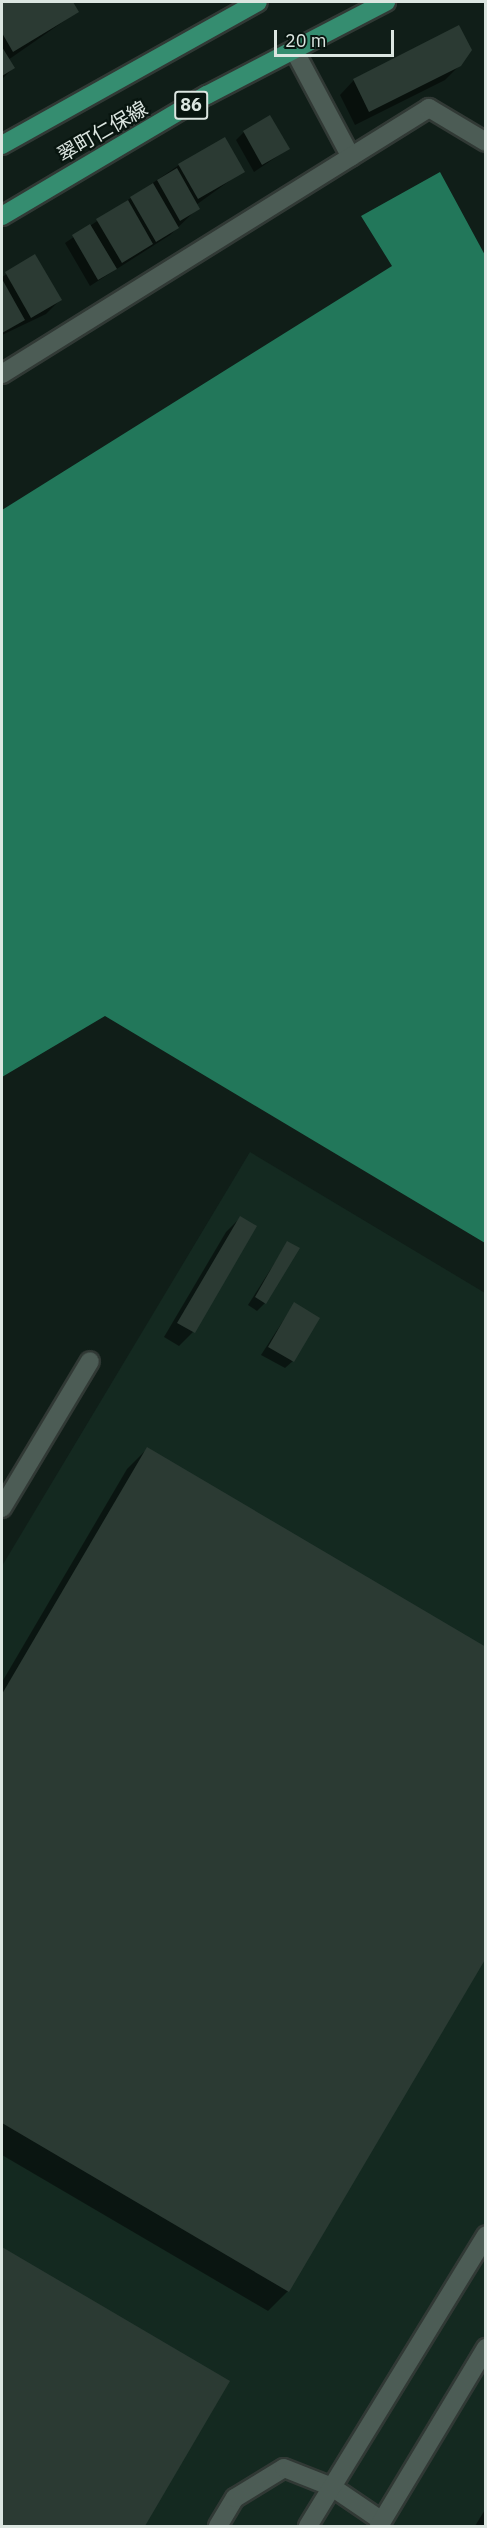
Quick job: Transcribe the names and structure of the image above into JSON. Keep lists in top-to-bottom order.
{
  "streets": {
    "main road": ["86", "翠町仁保線"]
  },
  "scale_bar": "20 m"
}
